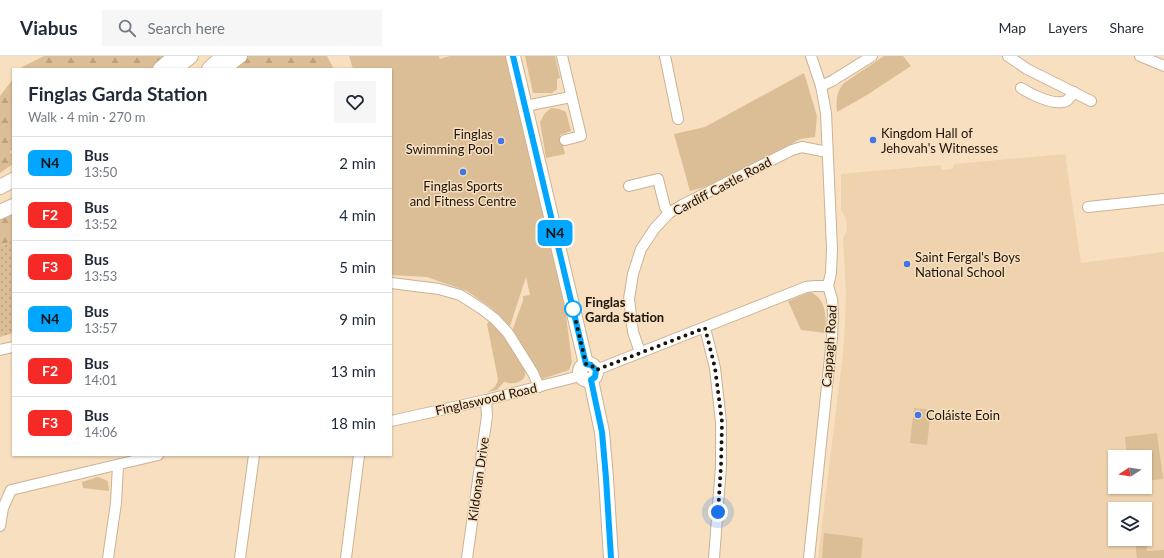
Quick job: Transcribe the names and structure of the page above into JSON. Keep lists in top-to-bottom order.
{
  "streets": {
    "street": [
      "Cardiff Castle Road",
      "Cappagh Road",
      "Finglaswood Road",
      "Kildonan Drive"
    ]
  },
  "crossings": [
    ["Cardiff Castle Road", "Cappagh Road"],
    ["Cardiff Castle Road", "Finglaswood Road"],
    ["Cappagh Road", "Finglaswood Road"],
    ["Finglaswood Road", "Kildonan Drive"]
  ],
  "places": [
    "Kingdom Hall of Jehovah's Witnesses",
    "Finglas Swimming Pool",
    "Finglas Sports and Fitness Centre",
    "Saint Fergal's Boys National School",
    "Finglas Garda Station",
    "Coláiste Eoin"
  ],
  "lines": ["bus line N4"],
  "north": "left",
  "page": {
    "header": "Viabus",
    "search": "Search here",
    "nav": ["Map", "Layers", "Share"],
    "on_map": "N4",
    "heading": ["Finglas Garda Station", "Walk · 4 min · 270 m"],
    "list": [
      {
        "mark": "N4",
        "name": "Bus",
        "note": "13:50",
        "value": "2 min"
      },
      {
        "mark": "F2",
        "name": "Bus",
        "note": "13:52",
        "value": "4 min"
      },
      {
        "mark": "F3",
        "name": "Bus",
        "note": "13:53",
        "value": "5 min"
      },
      {
        "mark": "N4",
        "name": "Bus",
        "note": "13:57",
        "value": "9 min"
      },
      {
        "mark": "F2",
        "name": "Bus",
        "note": "14:01",
        "value": "13 min"
      },
      {
        "mark": "F3",
        "name": "Bus",
        "note": "14:06",
        "value": "18 min"
      }
    ]
  }
}
